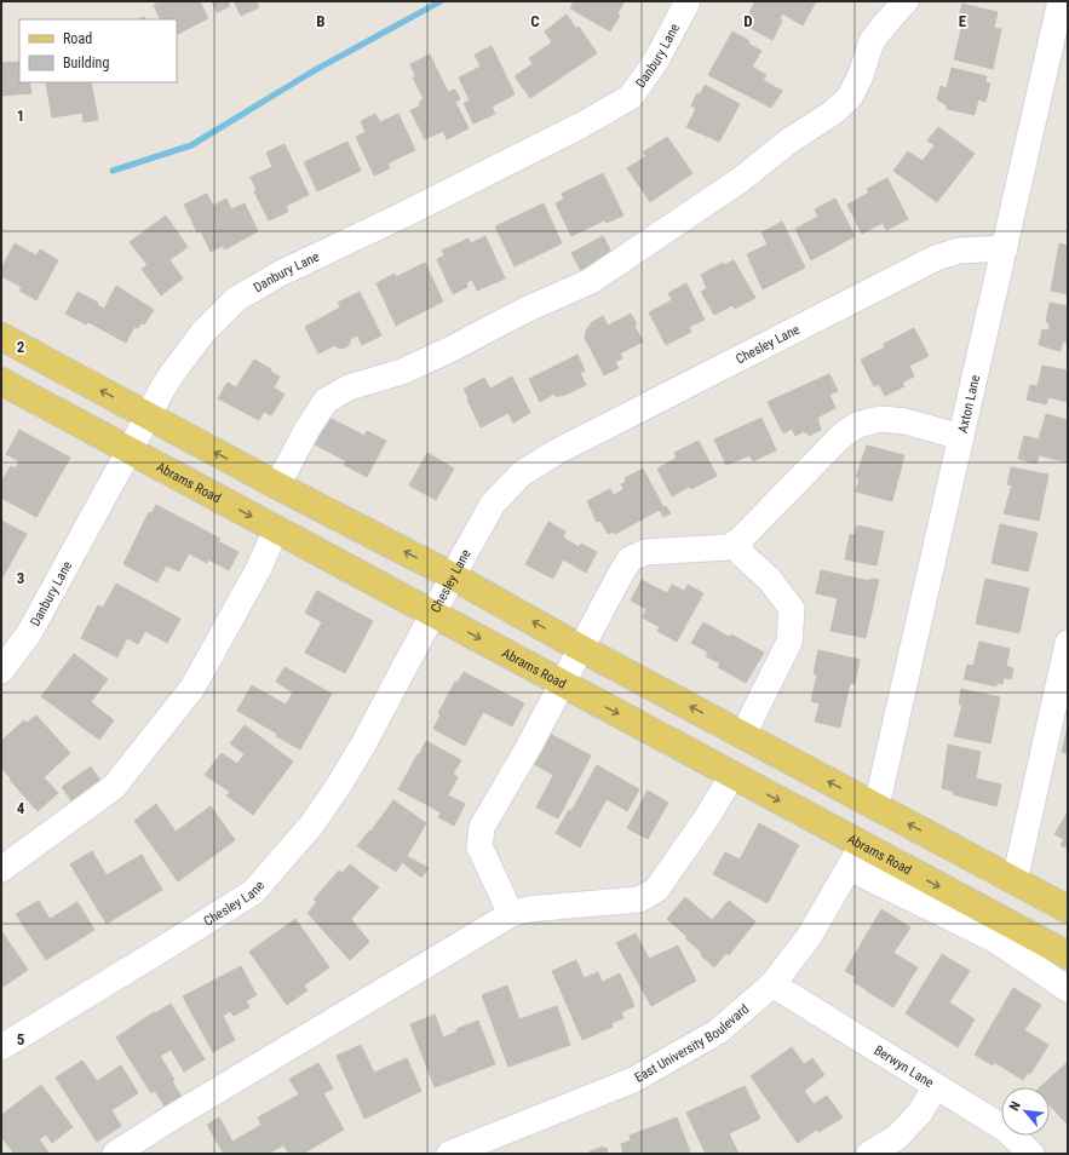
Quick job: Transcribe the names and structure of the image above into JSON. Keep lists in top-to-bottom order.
{
  "streets": {
    "main road": ["Abrams Road"],
    "street": [
      "Danbury Lane",
      "Chesley Lane",
      "Axton Lane",
      "East University Boulevard",
      "Berwyn Lane"
    ]
  },
  "crossings": [
    ["Danbury Lane", "Abrams Road"],
    ["Chesley Lane", "Axton Lane"],
    ["Chesley Lane", "Abrams Road"],
    ["Abrams Road", "East University Boulevard"],
    ["East University Boulevard", "Berwyn Lane"]
  ],
  "legend": ["Road", "Building"],
  "north": "top left",
  "grid": {
    "columns": [
      "B",
      "C",
      "D",
      "E"
    ],
    "rows": [
      "1",
      "2",
      "3",
      "4",
      "5"
    ]
  }
}
